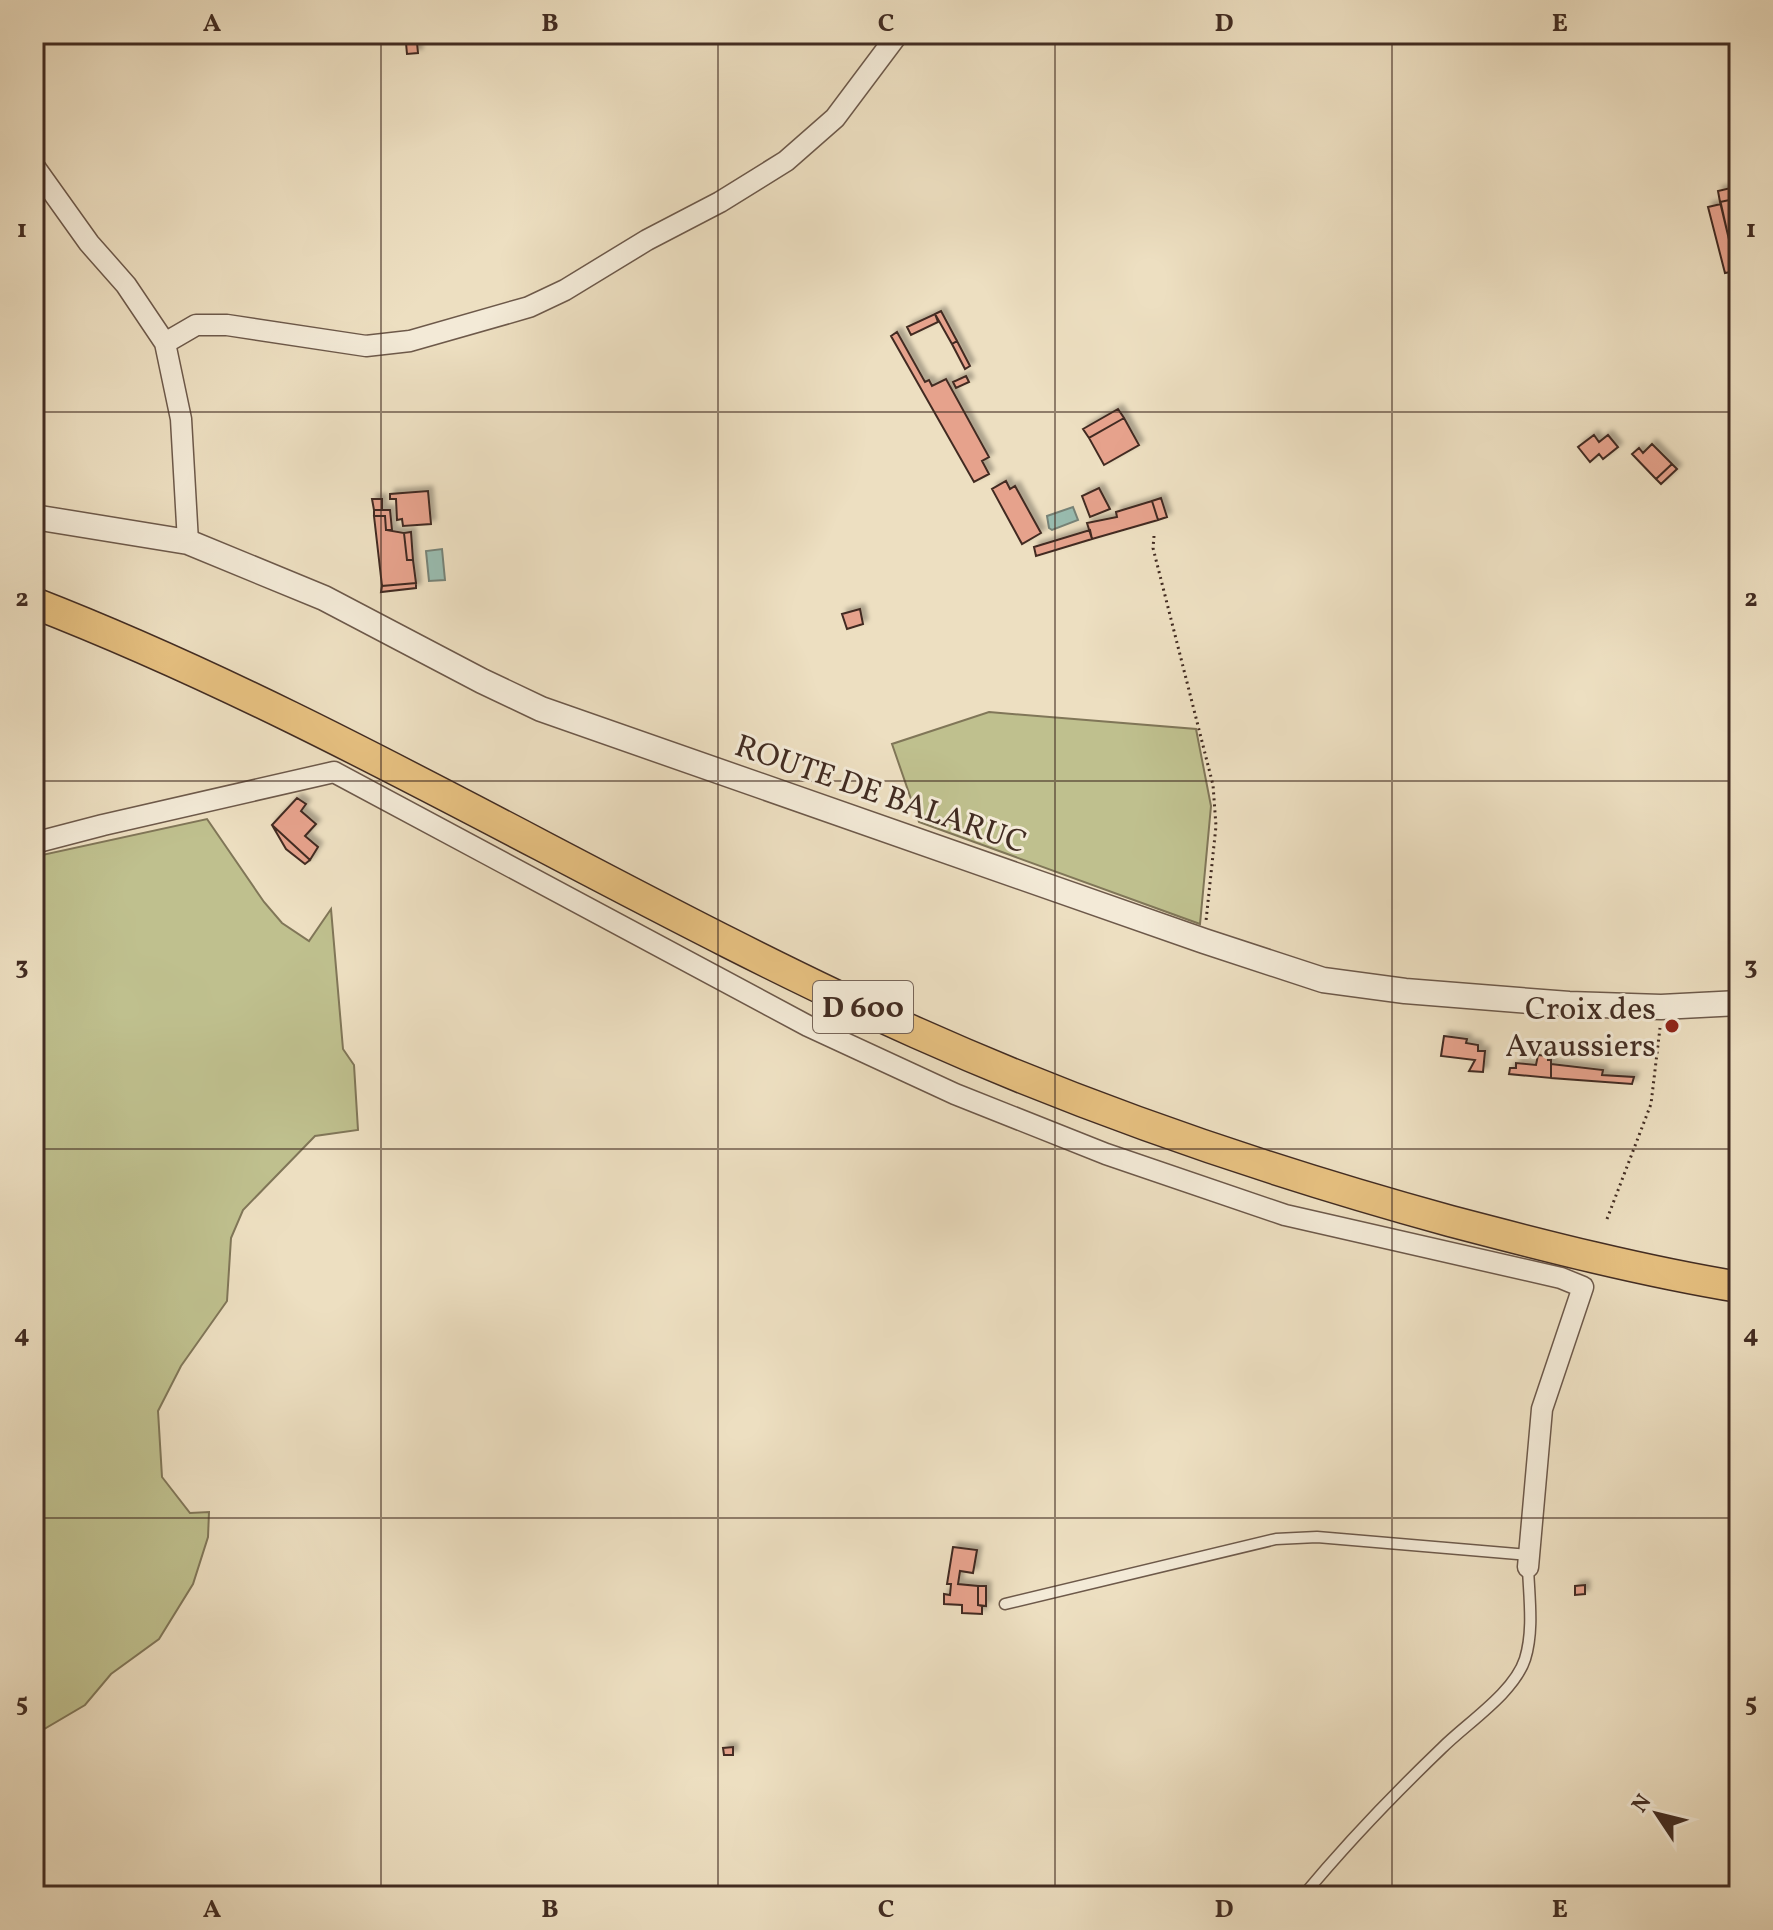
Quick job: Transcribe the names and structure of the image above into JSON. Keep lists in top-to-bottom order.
{
  "streets": {
    "main road": ["D 600"],
    "street": ["ROUTE DE BALARUC"]
  },
  "places": ["Croix des Avaussiers"],
  "north": "top left",
  "grid": {
    "columns": [
      "A",
      "B",
      "C",
      "D",
      "E"
    ],
    "rows": [
      "1",
      "2",
      "3",
      "4",
      "5"
    ]
  }
}
